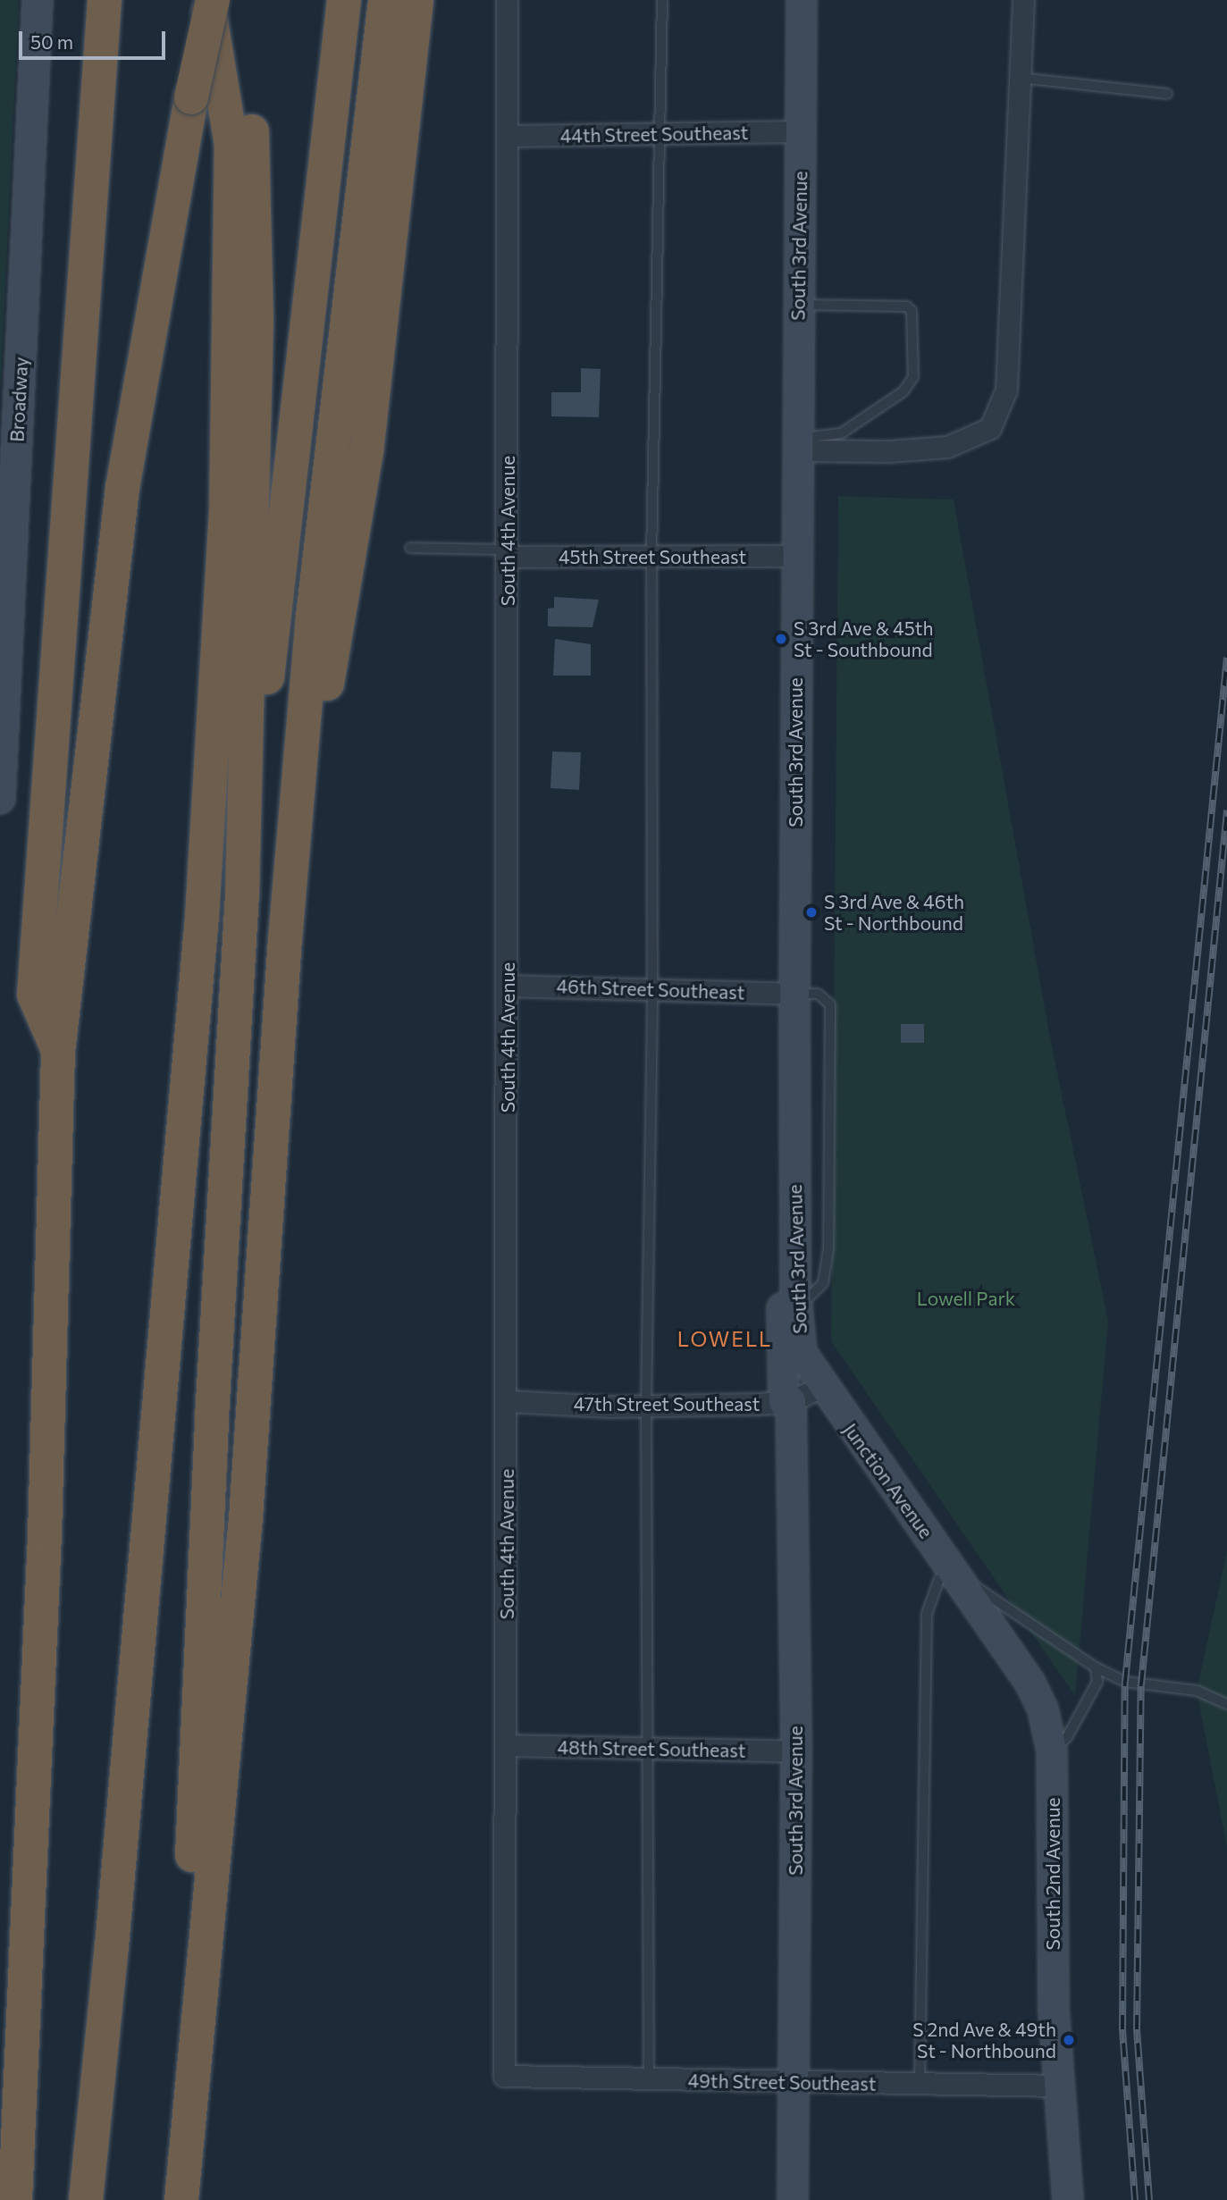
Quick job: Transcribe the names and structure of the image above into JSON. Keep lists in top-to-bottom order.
{
  "streets": {
    "street": [
      "44th Street Southeast",
      "South 3rd Avenue",
      "Broadway",
      "South 4th Avenue",
      "45th Street Southeast",
      "46th Street Southeast",
      "47th Street Southeast",
      "Junction Avenue",
      "48th Street Southeast",
      "South 2nd Avenue",
      "49th Street Southeast"
    ]
  },
  "crossings": [
    ["44th Street Southeast", "South 3rd Avenue"],
    ["44th Street Southeast", "South 4th Avenue"],
    ["South 3rd Avenue", "45th Street Southeast"],
    ["South 3rd Avenue", "46th Street Southeast"],
    ["South 3rd Avenue", "47th Street Southeast"],
    ["South 3rd Avenue", "Junction Avenue"],
    ["South 3rd Avenue", "48th Street Southeast"],
    ["South 3rd Avenue", "49th Street Southeast"],
    ["South 4th Avenue", "45th Street Southeast"],
    ["South 4th Avenue", "46th Street Southeast"],
    ["South 4th Avenue", "47th Street Southeast"],
    ["South 4th Avenue", "48th Street Southeast"],
    ["South 4th Avenue", "49th Street Southeast"],
    ["47th Street Southeast", "Junction Avenue"],
    ["Junction Avenue", "South 2nd Avenue"],
    ["South 2nd Avenue", "49th Street Southeast"]
  ],
  "districts": ["LOWELL"],
  "parks": ["Lowell Park"],
  "places": ["S 3rd Ave & 45th St - Southbound", "S 3rd Ave & 46th St - Northbound", "S 2nd Ave & 49th St - Northbound"],
  "scale_bar": "50 m"
}
